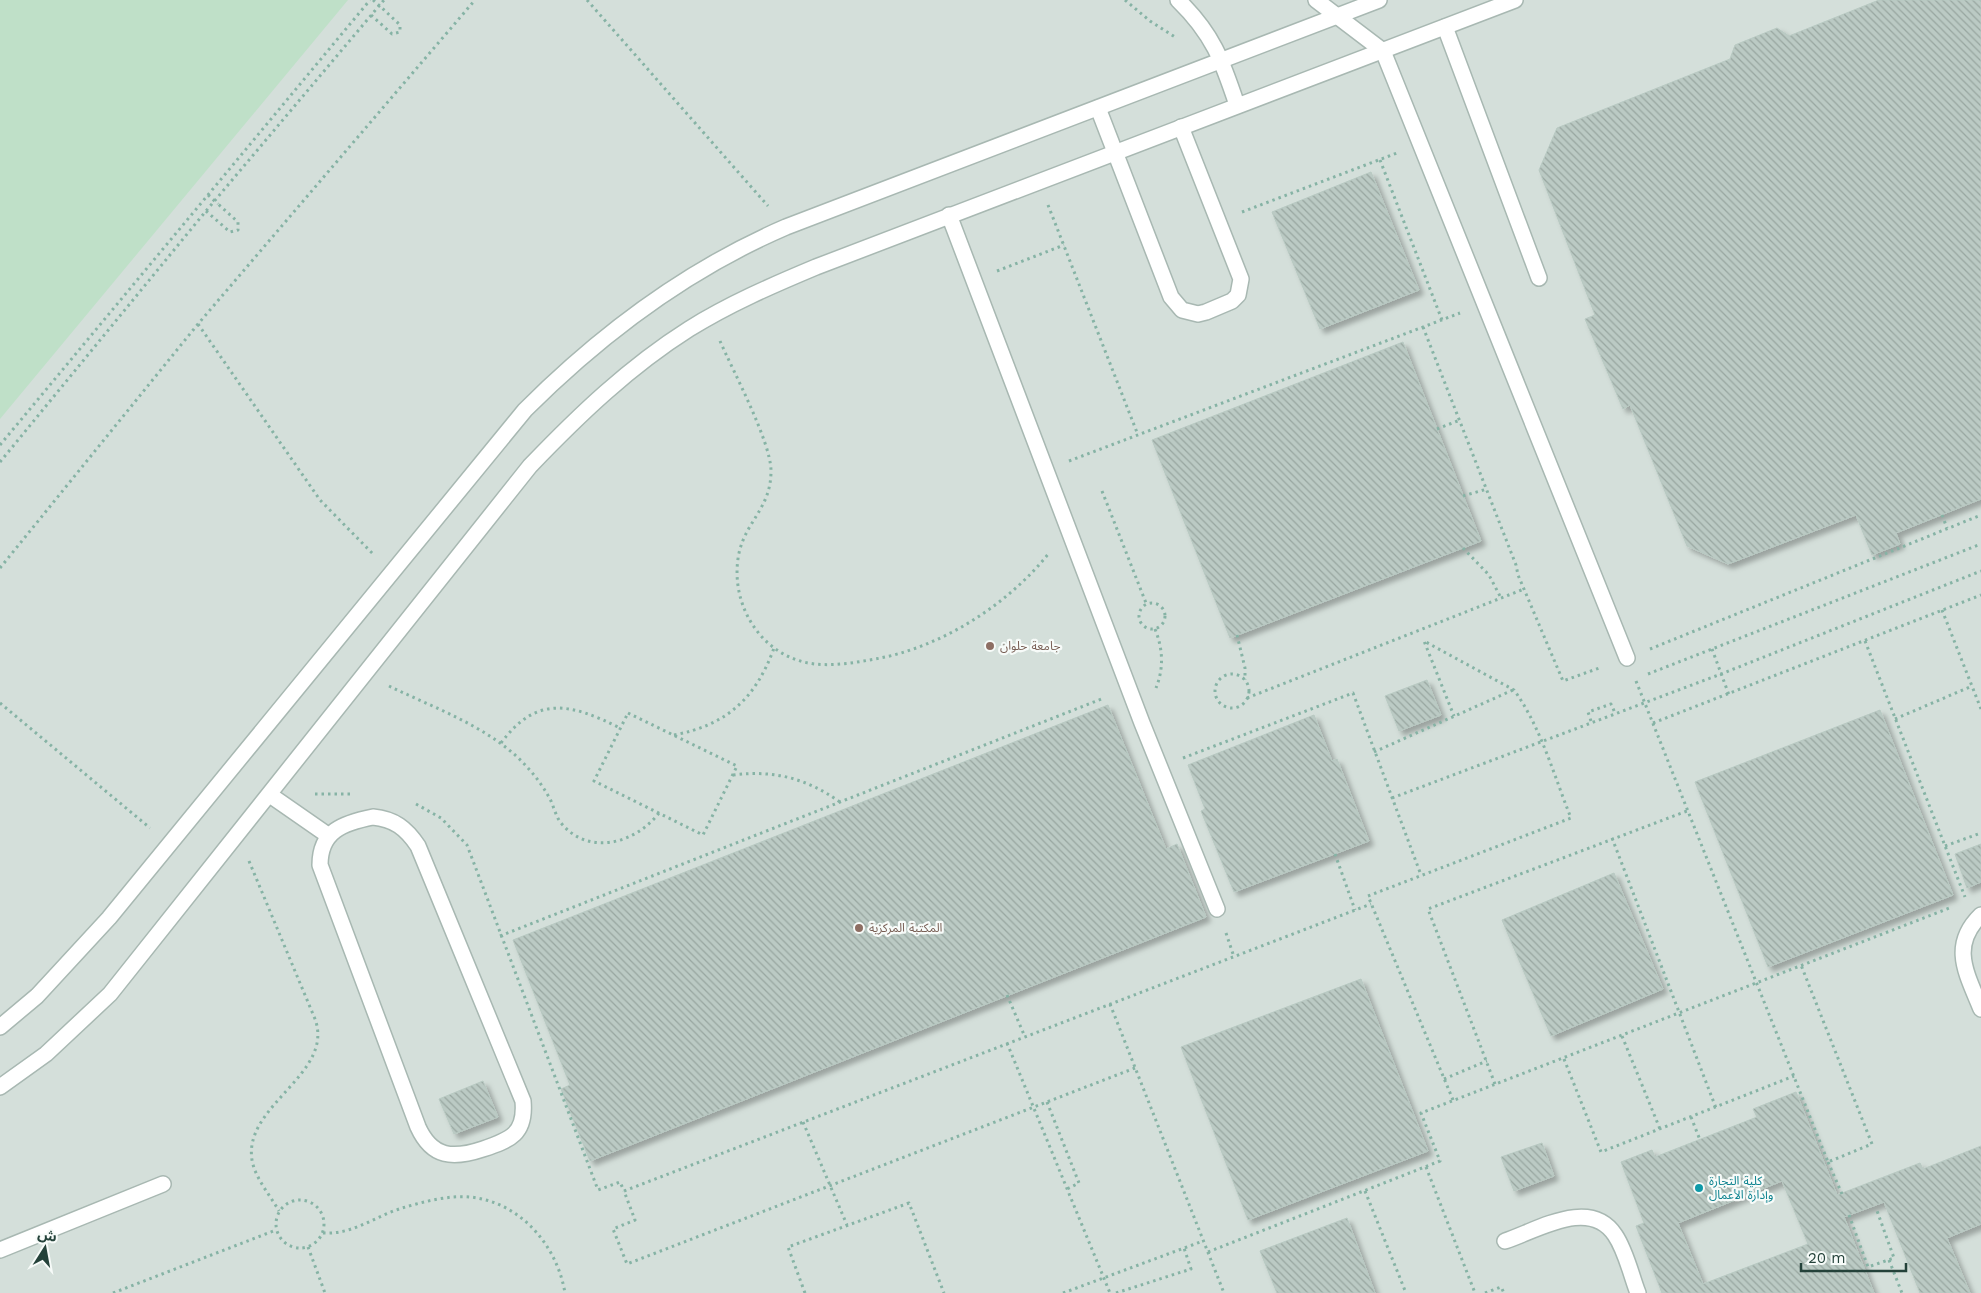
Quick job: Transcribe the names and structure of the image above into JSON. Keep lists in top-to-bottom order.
{
  "places": ["جامعة حلوان", "المكتبة المركزية", "كلية التجارة وإدارة الأعمال"],
  "scale_bar": "20 m",
  "north": "top"
}
